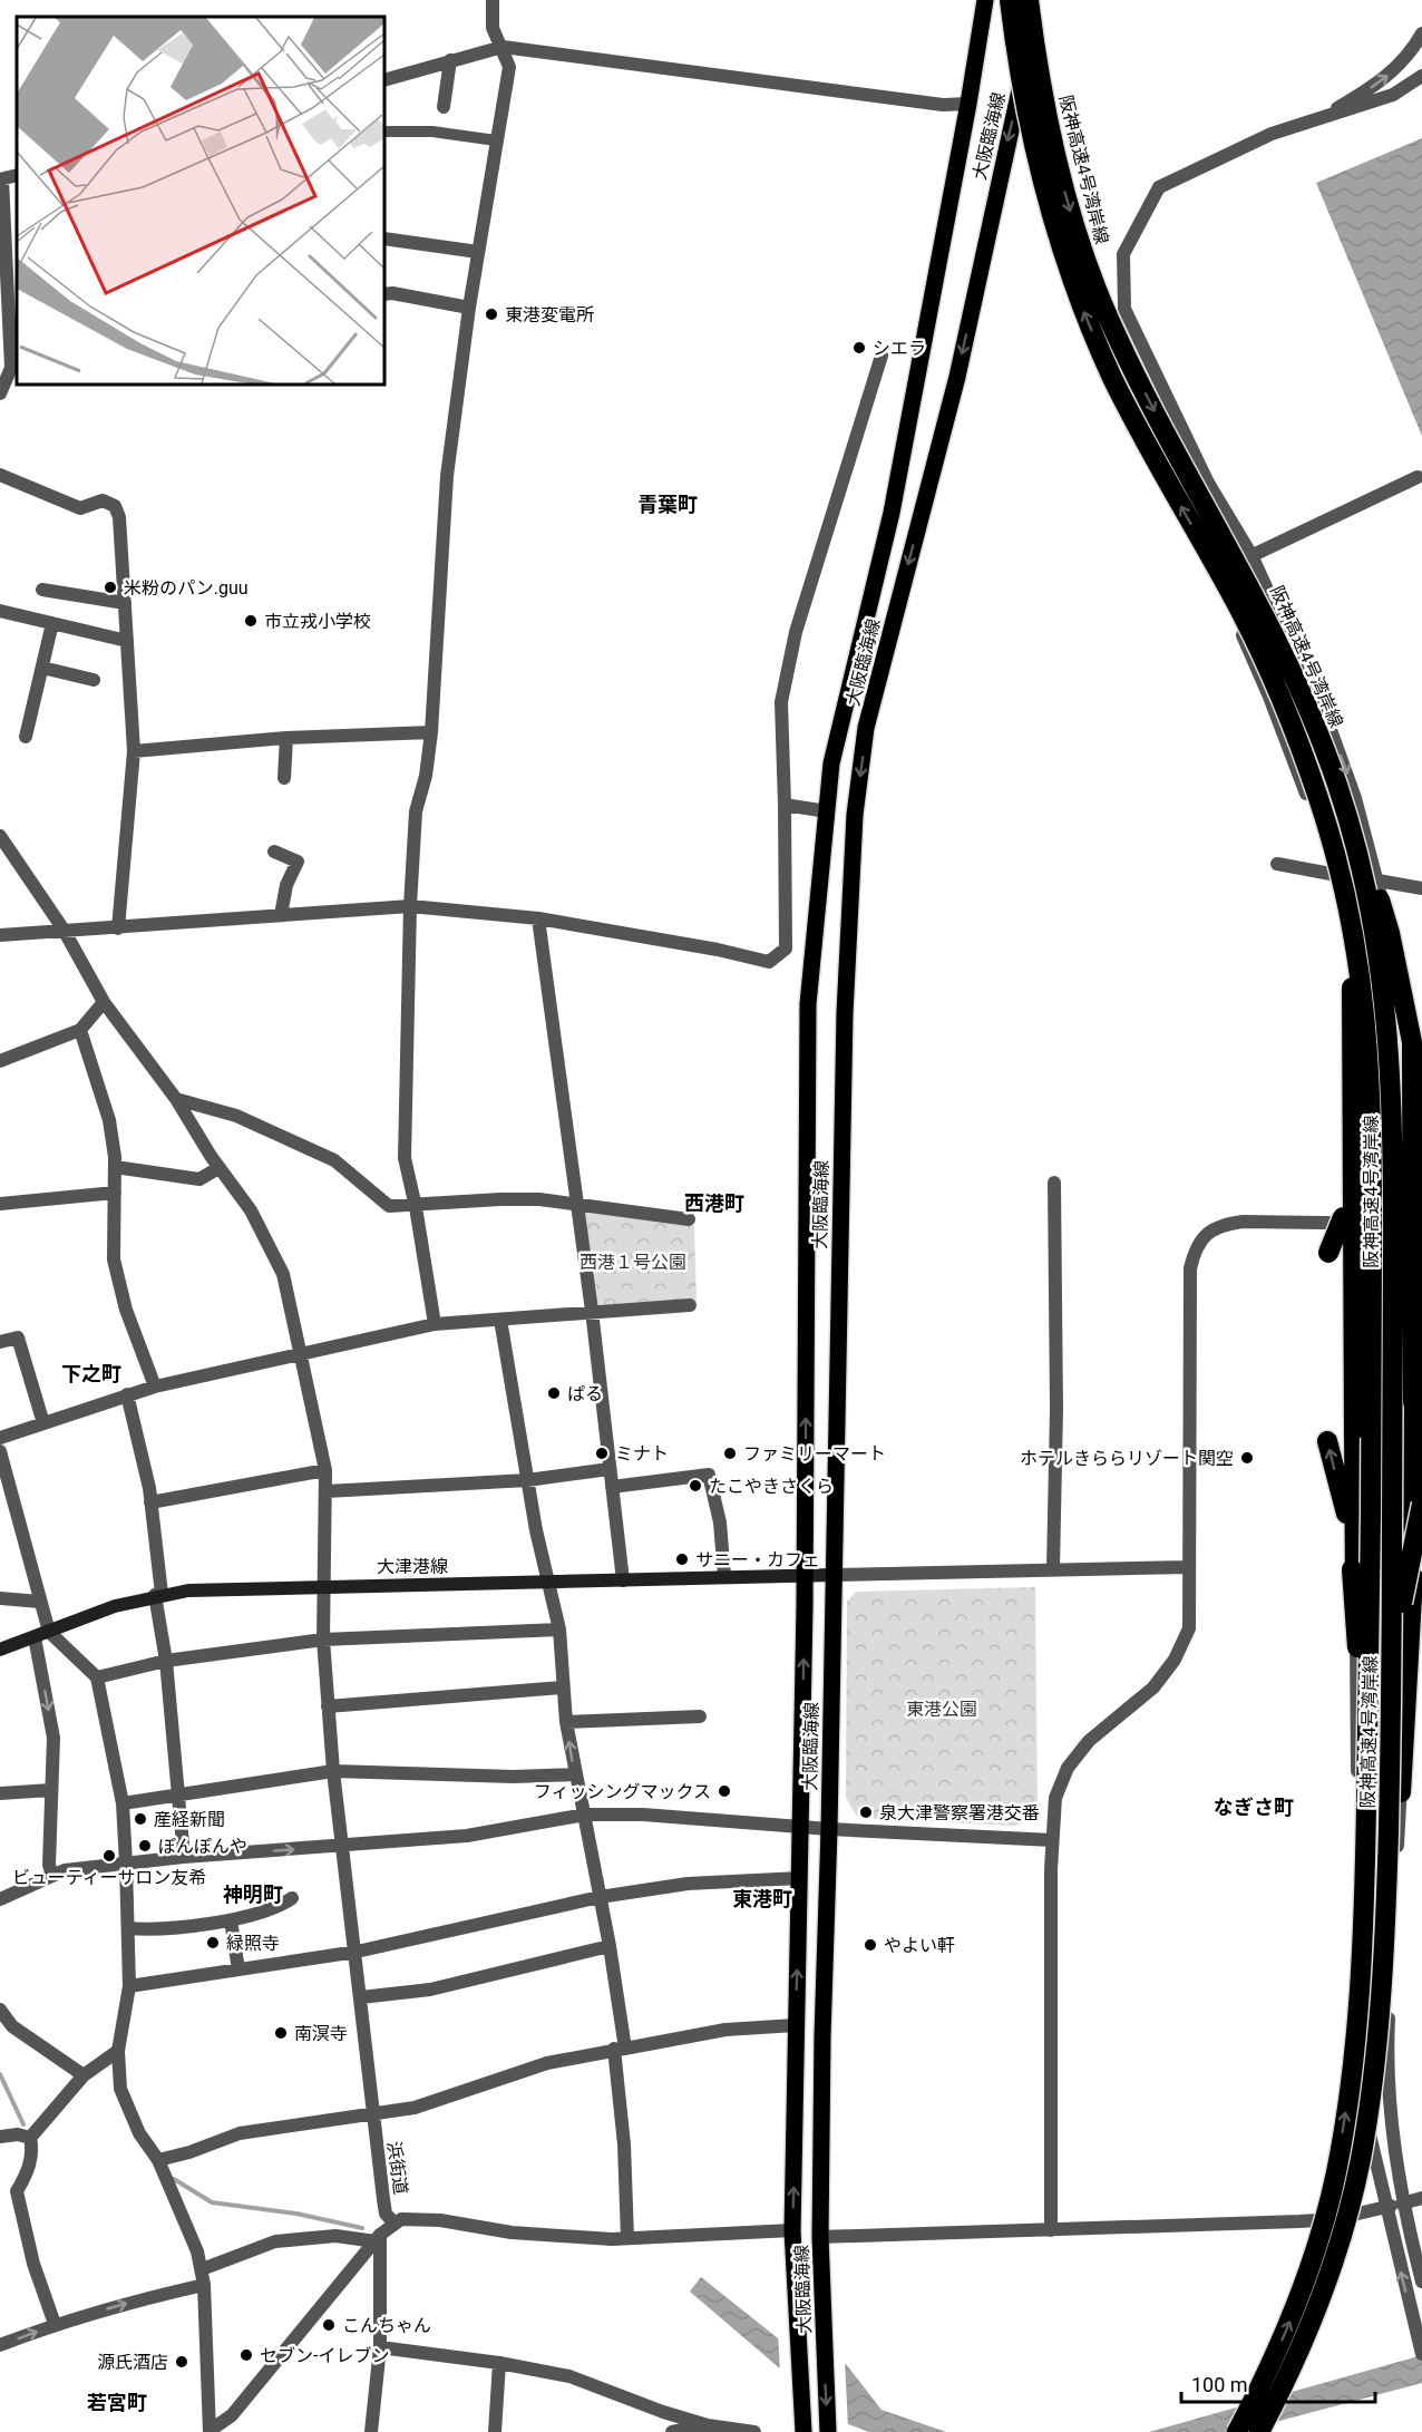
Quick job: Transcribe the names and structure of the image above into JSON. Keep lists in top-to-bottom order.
{
  "streets": {
    "highway": ["阪神高速4号湾岸線"],
    "main road": ["大阪臨海線", "大津港線"],
    "street": ["浜街道"]
  },
  "crossings": [
    ["大阪臨海線", "大津港線"],
    ["大津港線", "浜街道"]
  ],
  "districts": [
    "青葉町",
    "西港町",
    "下之町",
    "なぎさ町",
    "神明町",
    "東港町",
    "若宮町"
  ],
  "parks": ["西港１号公園", "東港公園"],
  "places": [
    "東港変電所",
    "シエラ",
    "米粉のパン.guu",
    "市立戎小学校",
    "ぱる",
    "ミナト",
    "ファミリーマート",
    "ホテルきららリゾート関空",
    "たこやきさくら",
    "サニー・カフェ",
    "フィッシングマックス",
    "泉大津警察署港交番",
    "産経新聞",
    "ぽんぽんや",
    "ビューティーサロン友希",
    "緑照寺",
    "やよい軒",
    "南溟寺",
    "こんちゃん",
    "セブン-イレブン",
    "源氏酒店"
  ],
  "scale_bar": "100 m"
}
